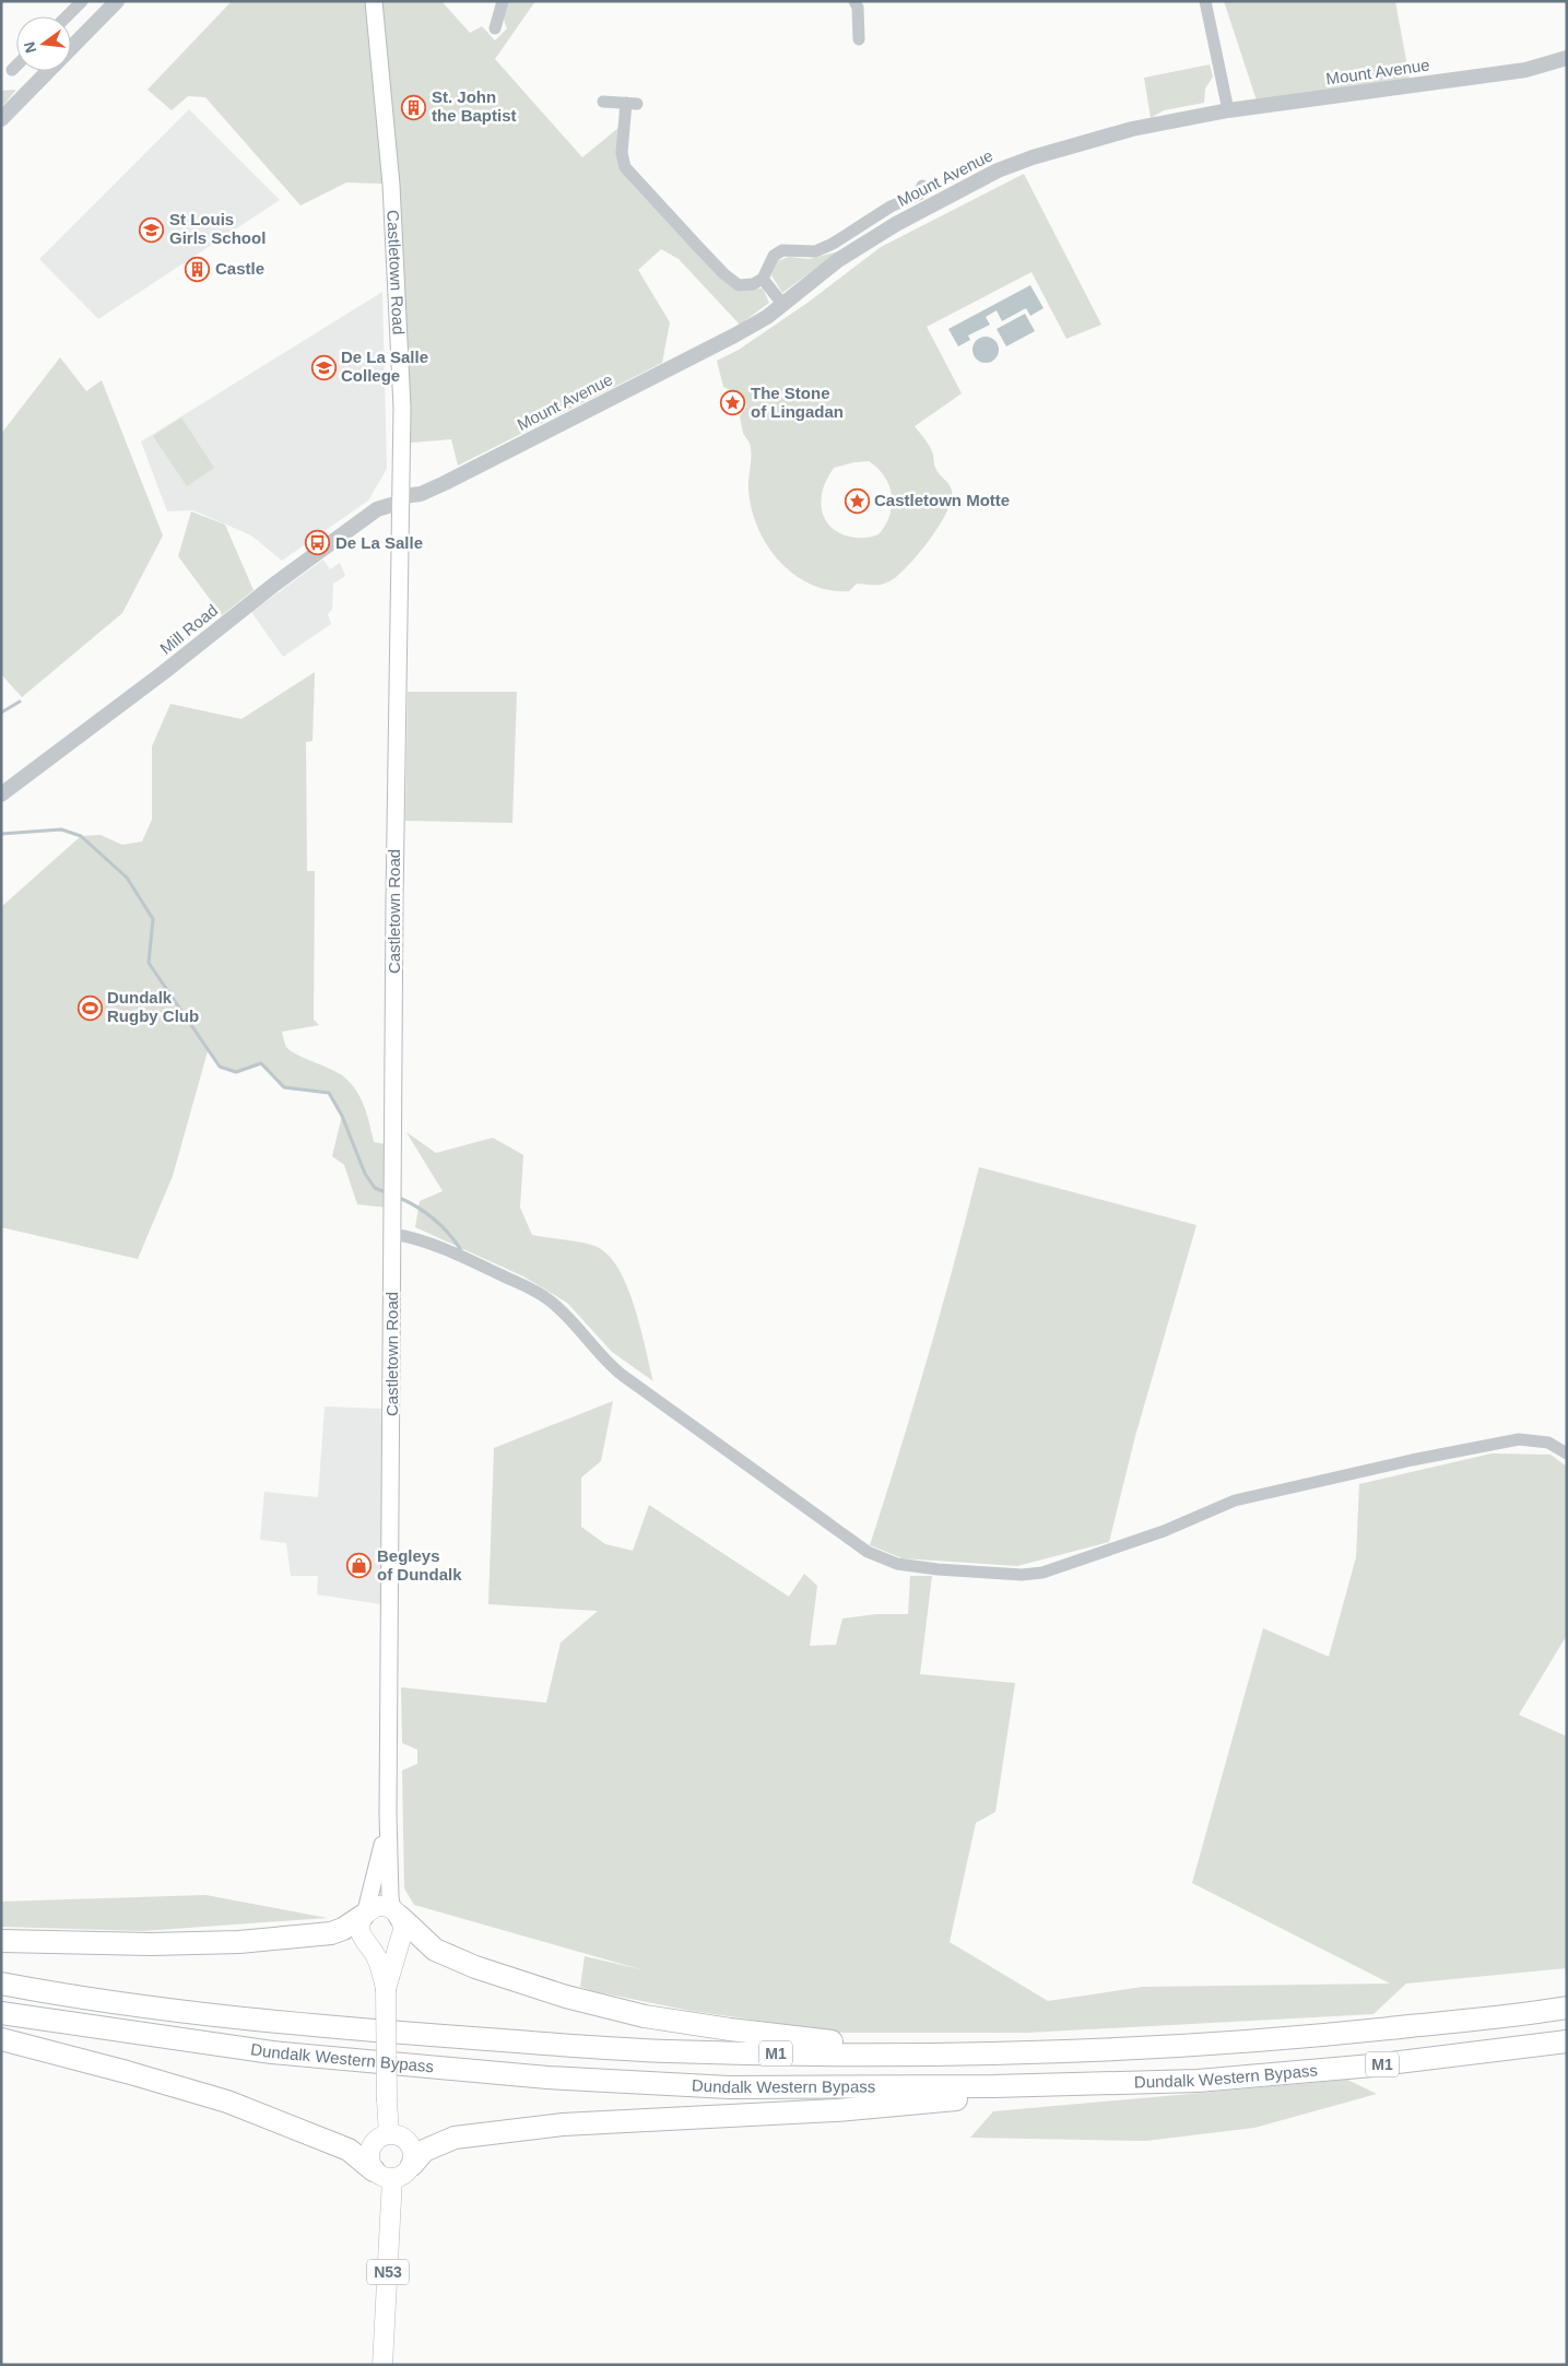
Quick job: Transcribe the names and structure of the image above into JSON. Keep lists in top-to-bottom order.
{
  "streets": {
    "highway": ["M1", "Dundalk Western Bypass"],
    "main road": ["Castletown Road", "N53"],
    "street": ["Mount Avenue", "Mill Road"]
  },
  "crossings": [
    ["Mount Avenue", "Castletown Road"],
    ["Mount Avenue", "Mill Road"],
    ["Castletown Road", "Mill Road"]
  ],
  "places": {
    "building": ["St. John the Baptist", "Castle"],
    "school or university": ["St Louis Girls School", "De La Salle College"],
    "place": ["The Stone of Lingadan", "Castletown Motte"],
    "bus stop": ["De La Salle"],
    "sports": ["Dundalk Rugby Club"],
    "shop": ["Begleys of Dundalk"]
  },
  "north": "left"
}
